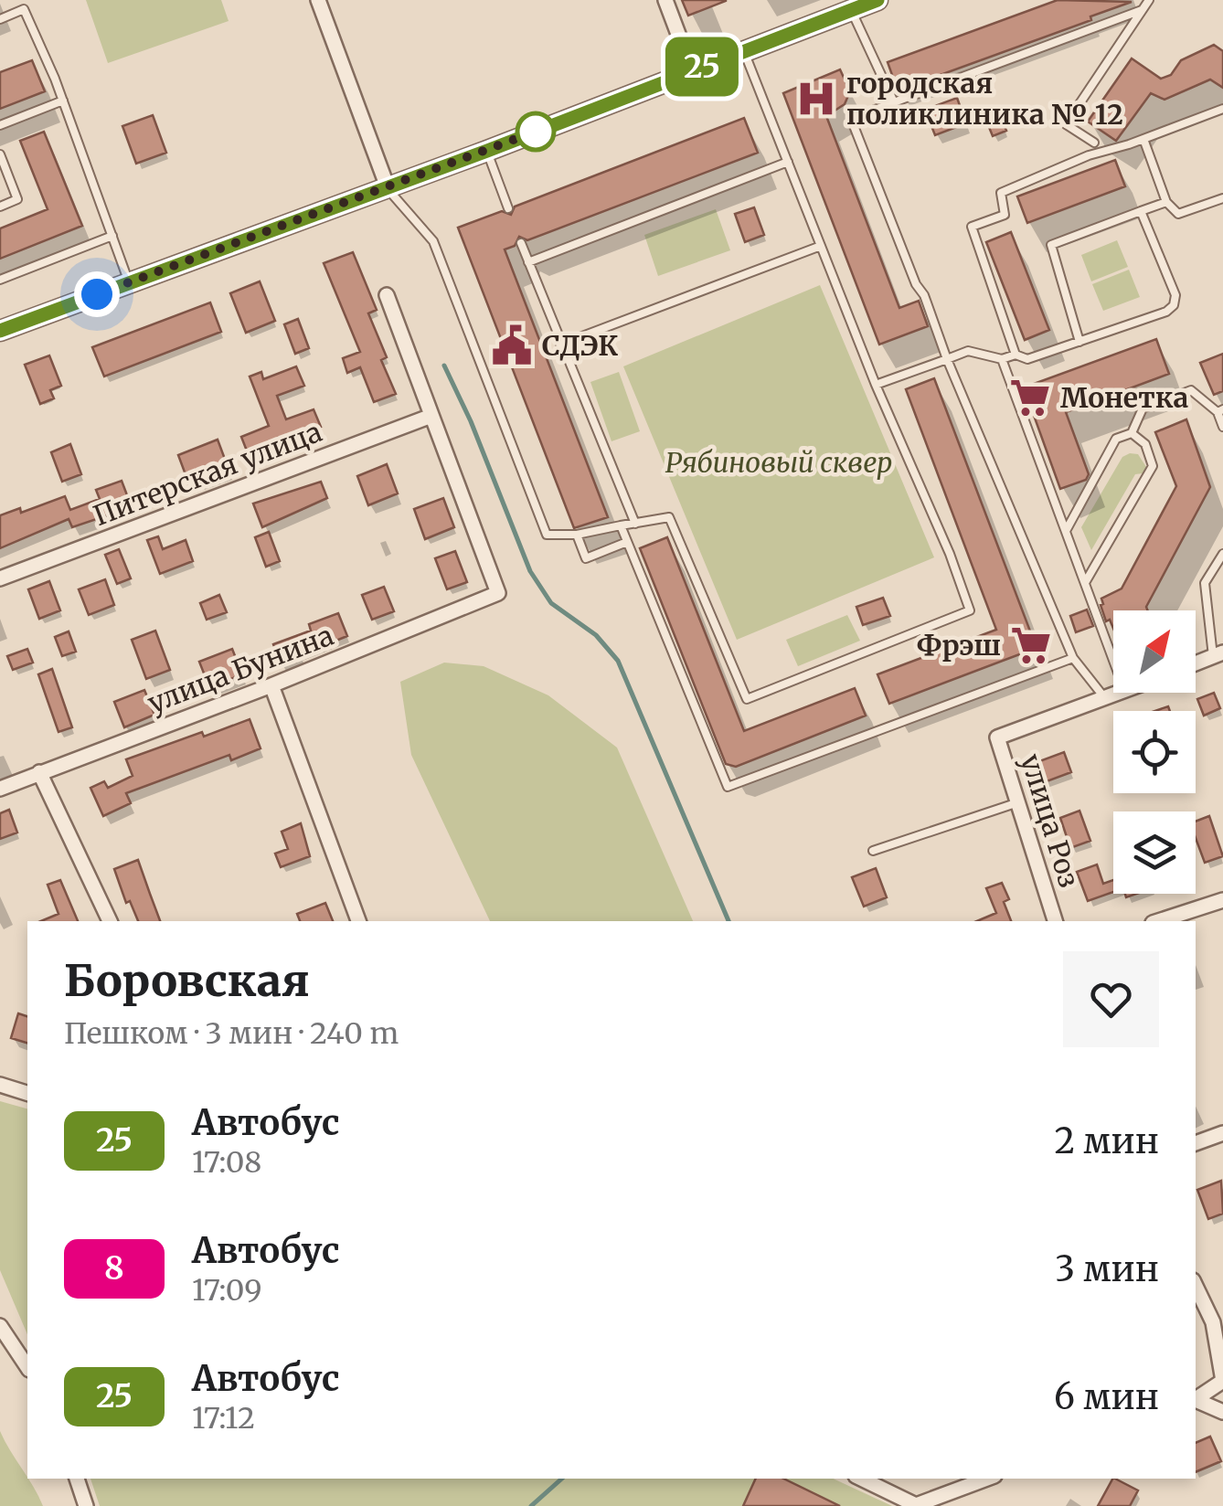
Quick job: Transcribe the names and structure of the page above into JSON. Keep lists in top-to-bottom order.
{
  "streets": {
    "street": ["Питерская улица", "улица Бунина", "улица Роз"]
  },
  "crossings": [
    ["Питерская улица", "улица Бунина"]
  ],
  "parks": ["Рябиновый сквер"],
  "places": {
    "hospital": ["городская поликлиника № 12"],
    "public building": ["СДЭК"],
    "supermarket": ["Монетка", "Фрэш"]
  },
  "lines": ["bus line 25"],
  "north": "top right",
  "page": {
    "on_map": "25",
    "heading": ["Боровская", "Пешком · 3 мин · 240 m"],
    "list": [
      {
        "mark": "25",
        "name": "Автобус",
        "note": "17:08",
        "value": "2 мин"
      },
      {
        "mark": "8",
        "name": "Автобус",
        "note": "17:09",
        "value": "3 мин"
      },
      {
        "mark": "25",
        "name": "Автобус",
        "note": "17:12",
        "value": "6 мин"
      }
    ]
  }
}
